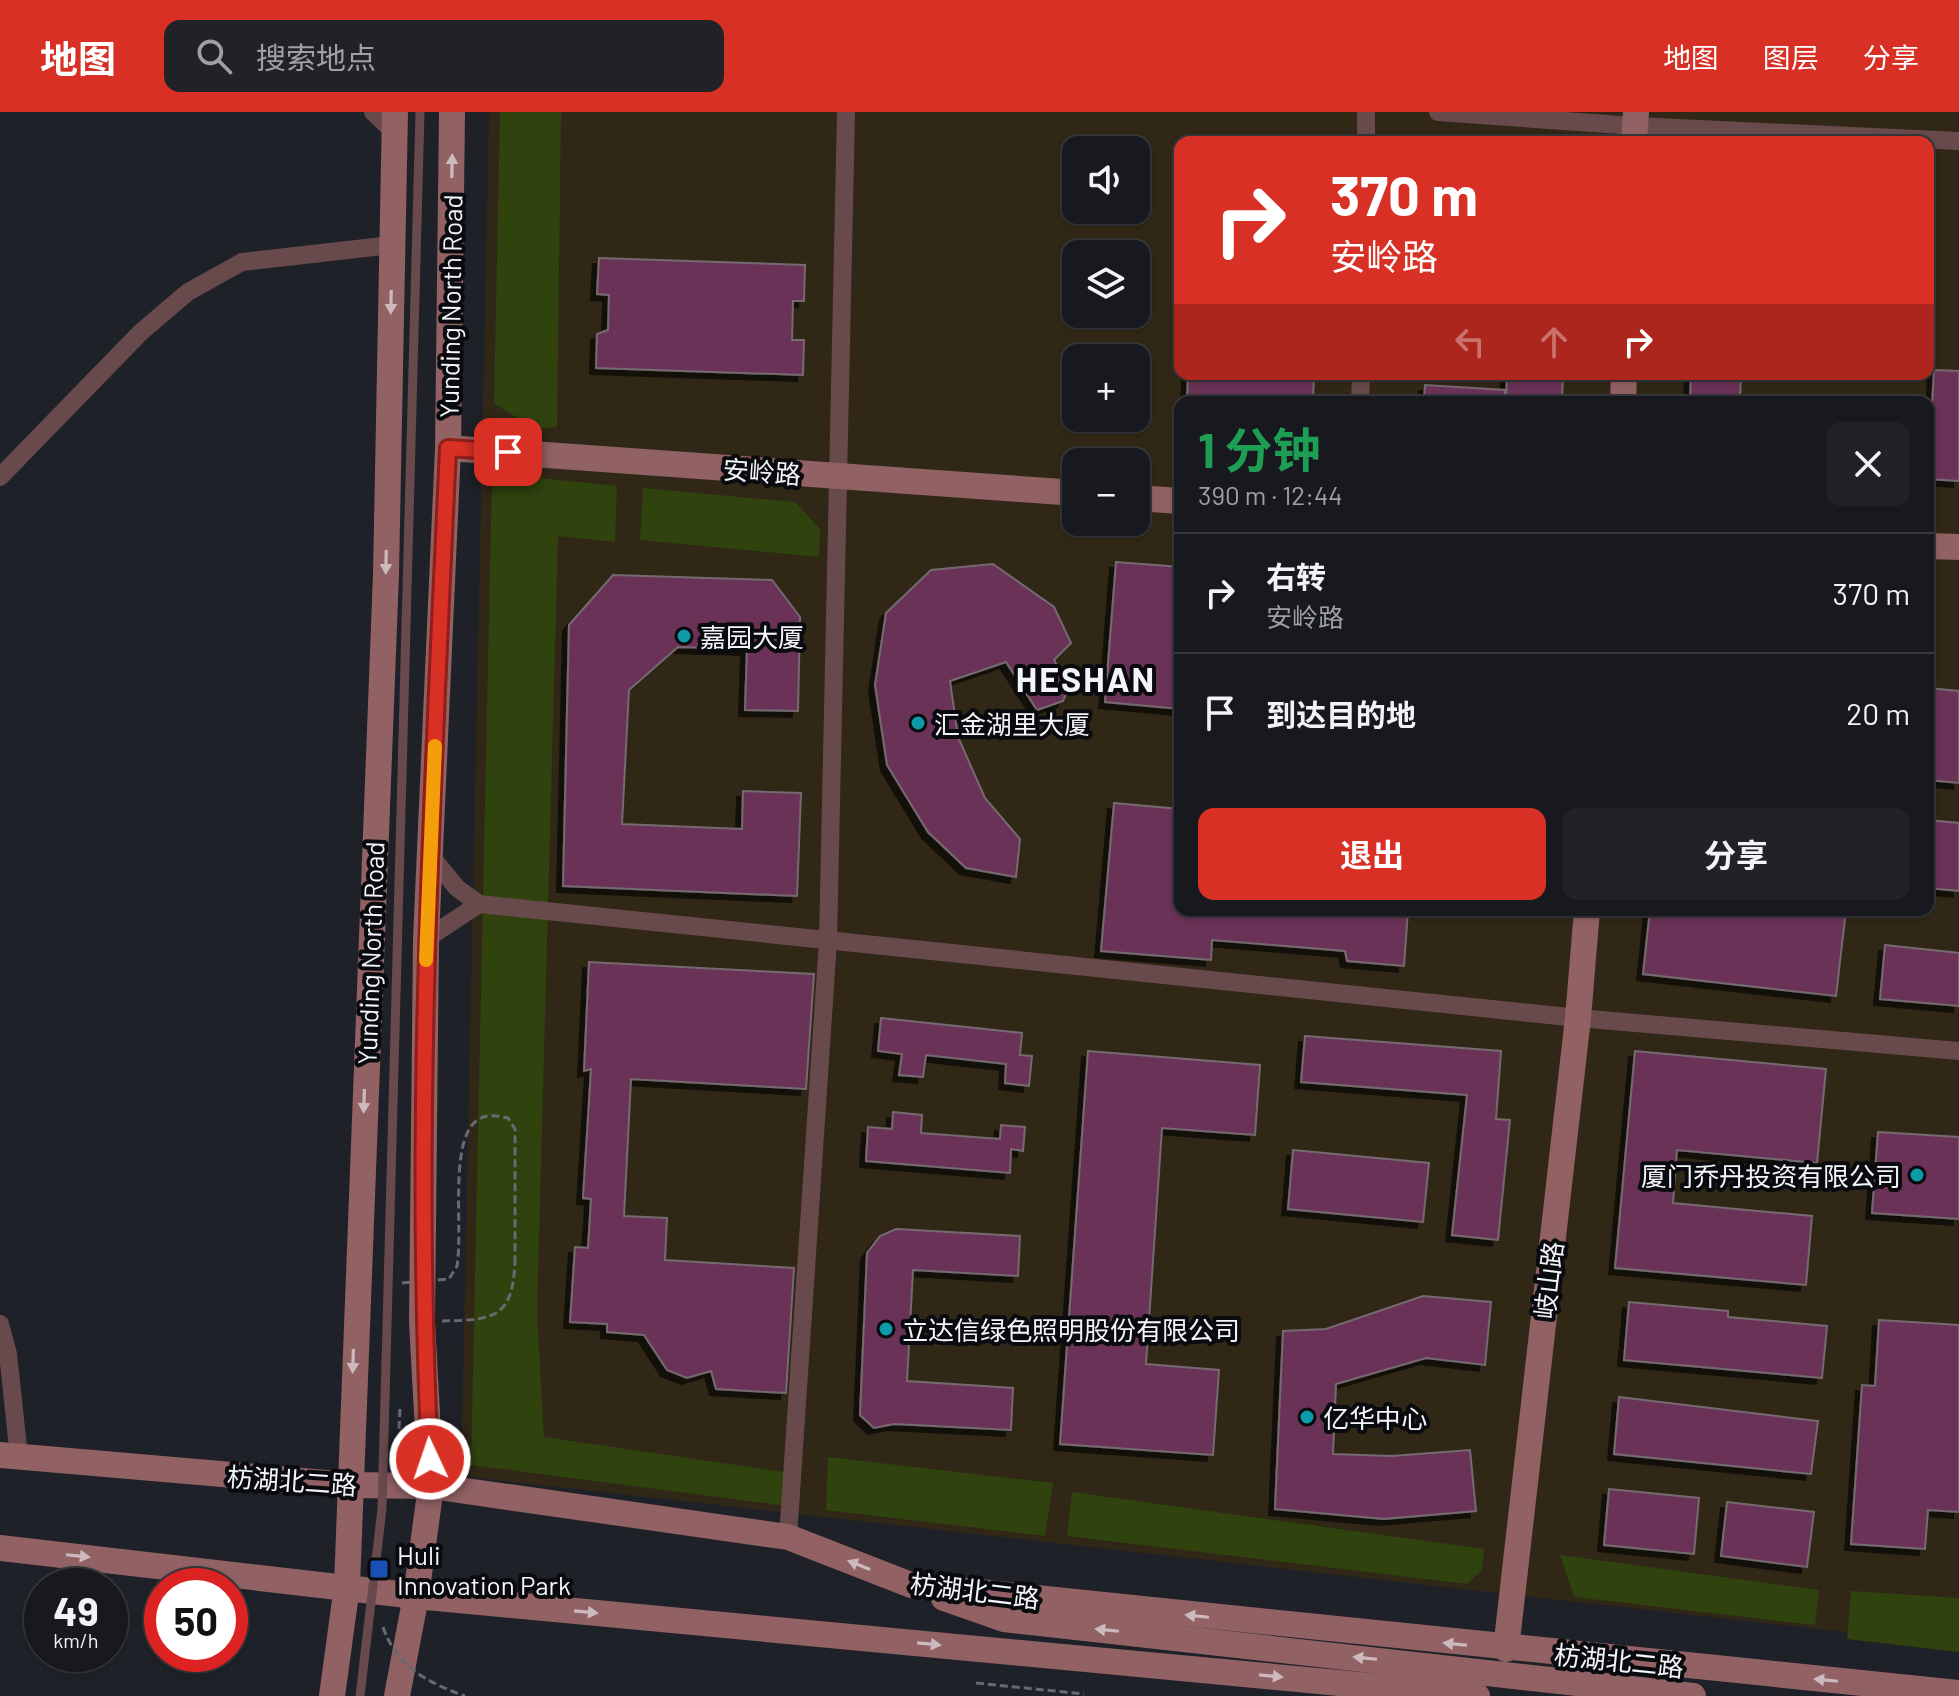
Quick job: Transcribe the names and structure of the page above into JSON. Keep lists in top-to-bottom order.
{
  "streets": {
    "main road": [
      "Yunding North Road",
      "安岭路",
      "岐山路",
      "枋湖北二路"
    ]
  },
  "crossings": [
    ["Yunding North Road", "安岭路"],
    ["Yunding North Road", "枋湖北二路"],
    ["岐山路", "枋湖北二路"]
  ],
  "districts": ["HESHAN"],
  "places": {
    "other": [
      "嘉园大厦",
      "汇金湖里大厦",
      "厦门乔丹投资有限公司",
      "立达信绿色照明股份有限公司",
      "亿华中心"
    ],
    "transit": ["Huli Innovation Park"]
  },
  "page": {
    "header": "地图",
    "search": "搜索地点",
    "nav": ["地图", "图层", "分享"],
    "map_buttons": ["+", "−"],
    "turn": ["370 m", "安岭路"],
    "heading": ["1 分钟", "390 m · 12:44"],
    "list": [
      {
        "name": "右转",
        "note": "安岭路",
        "value": "370 m"
      },
      {
        "name": "到达目的地",
        "value": "20 m"
      }
    ],
    "buttons": ["退出", "分享"],
    "speed": "49 km/h",
    "limit": "50"
  }
}
